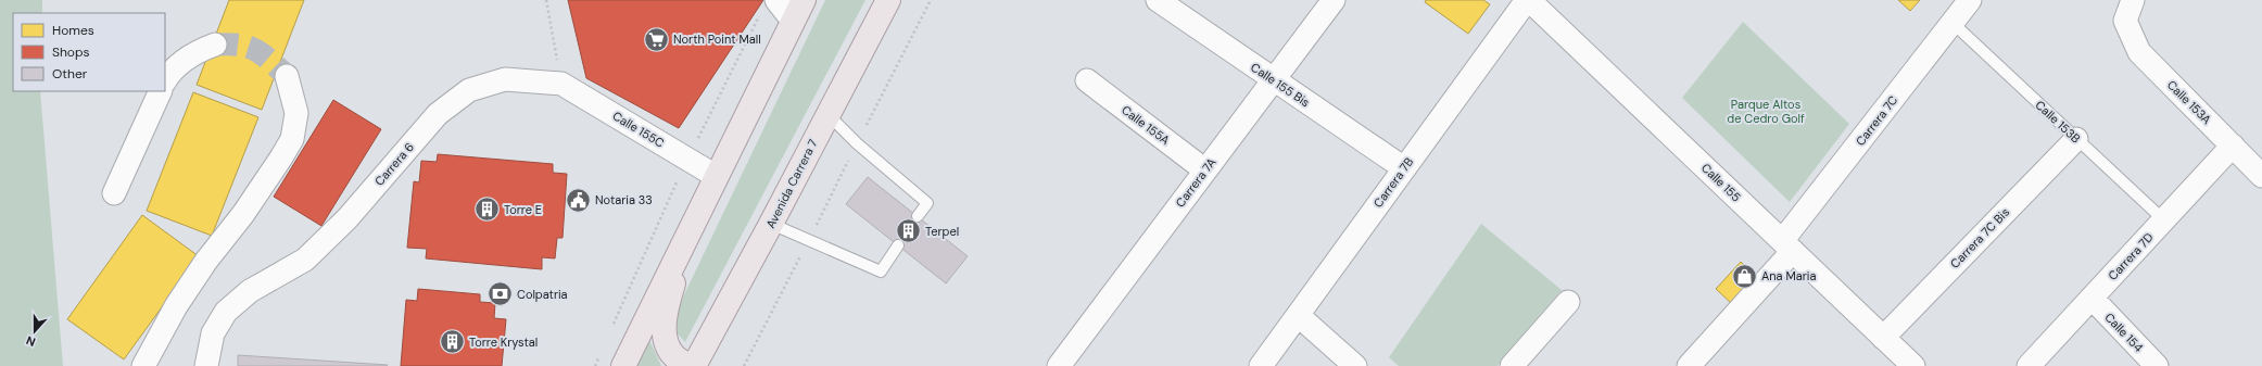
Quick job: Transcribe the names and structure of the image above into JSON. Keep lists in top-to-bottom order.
{
  "streets": {
    "main road": ["Avenida Carrera 7"],
    "street": [
      "Calle 155 Bis",
      "Calle 153A",
      "Carrera 7C",
      "Calle 155A",
      "Calle 155C",
      "Carrera 6",
      "Carrera 7A",
      "Carrera 7B",
      "Calle 155",
      "Carrera 7C Bis",
      "Carrera 7D",
      "Calle 154"
    ],
    "lane": ["Calle 153B"]
  },
  "crossings": [
    ["Calle 155 Bis", "Carrera 7A"],
    ["Calle 155 Bis", "Carrera 7B"],
    ["Calle 153A", "Carrera 7D"],
    ["Carrera 7C", "Calle 153B"],
    ["Carrera 7C", "Calle 155"],
    ["Calle 153B", "Carrera 7C Bis"],
    ["Calle 153B", "Carrera 7D"],
    ["Calle 155A", "Carrera 7A"],
    ["Calle 155C", "Carrera 6"],
    ["Carrera 7B", "Calle 155"],
    ["Calle 155", "Carrera 7C Bis"],
    ["Carrera 7D", "Calle 154"]
  ],
  "parks": ["Parque Altos de Cedro Golf"],
  "places": {
    "supermarket": ["North Point Mall"],
    "public building": ["Notaria 33"],
    "building": ["Torre E", "Terpel", "Torre Krystal"],
    "shop": ["Ana Maria"],
    "bank": ["Colpatria"]
  },
  "legend": ["Homes", "Shops", "Other"],
  "north": "bottom"
}
